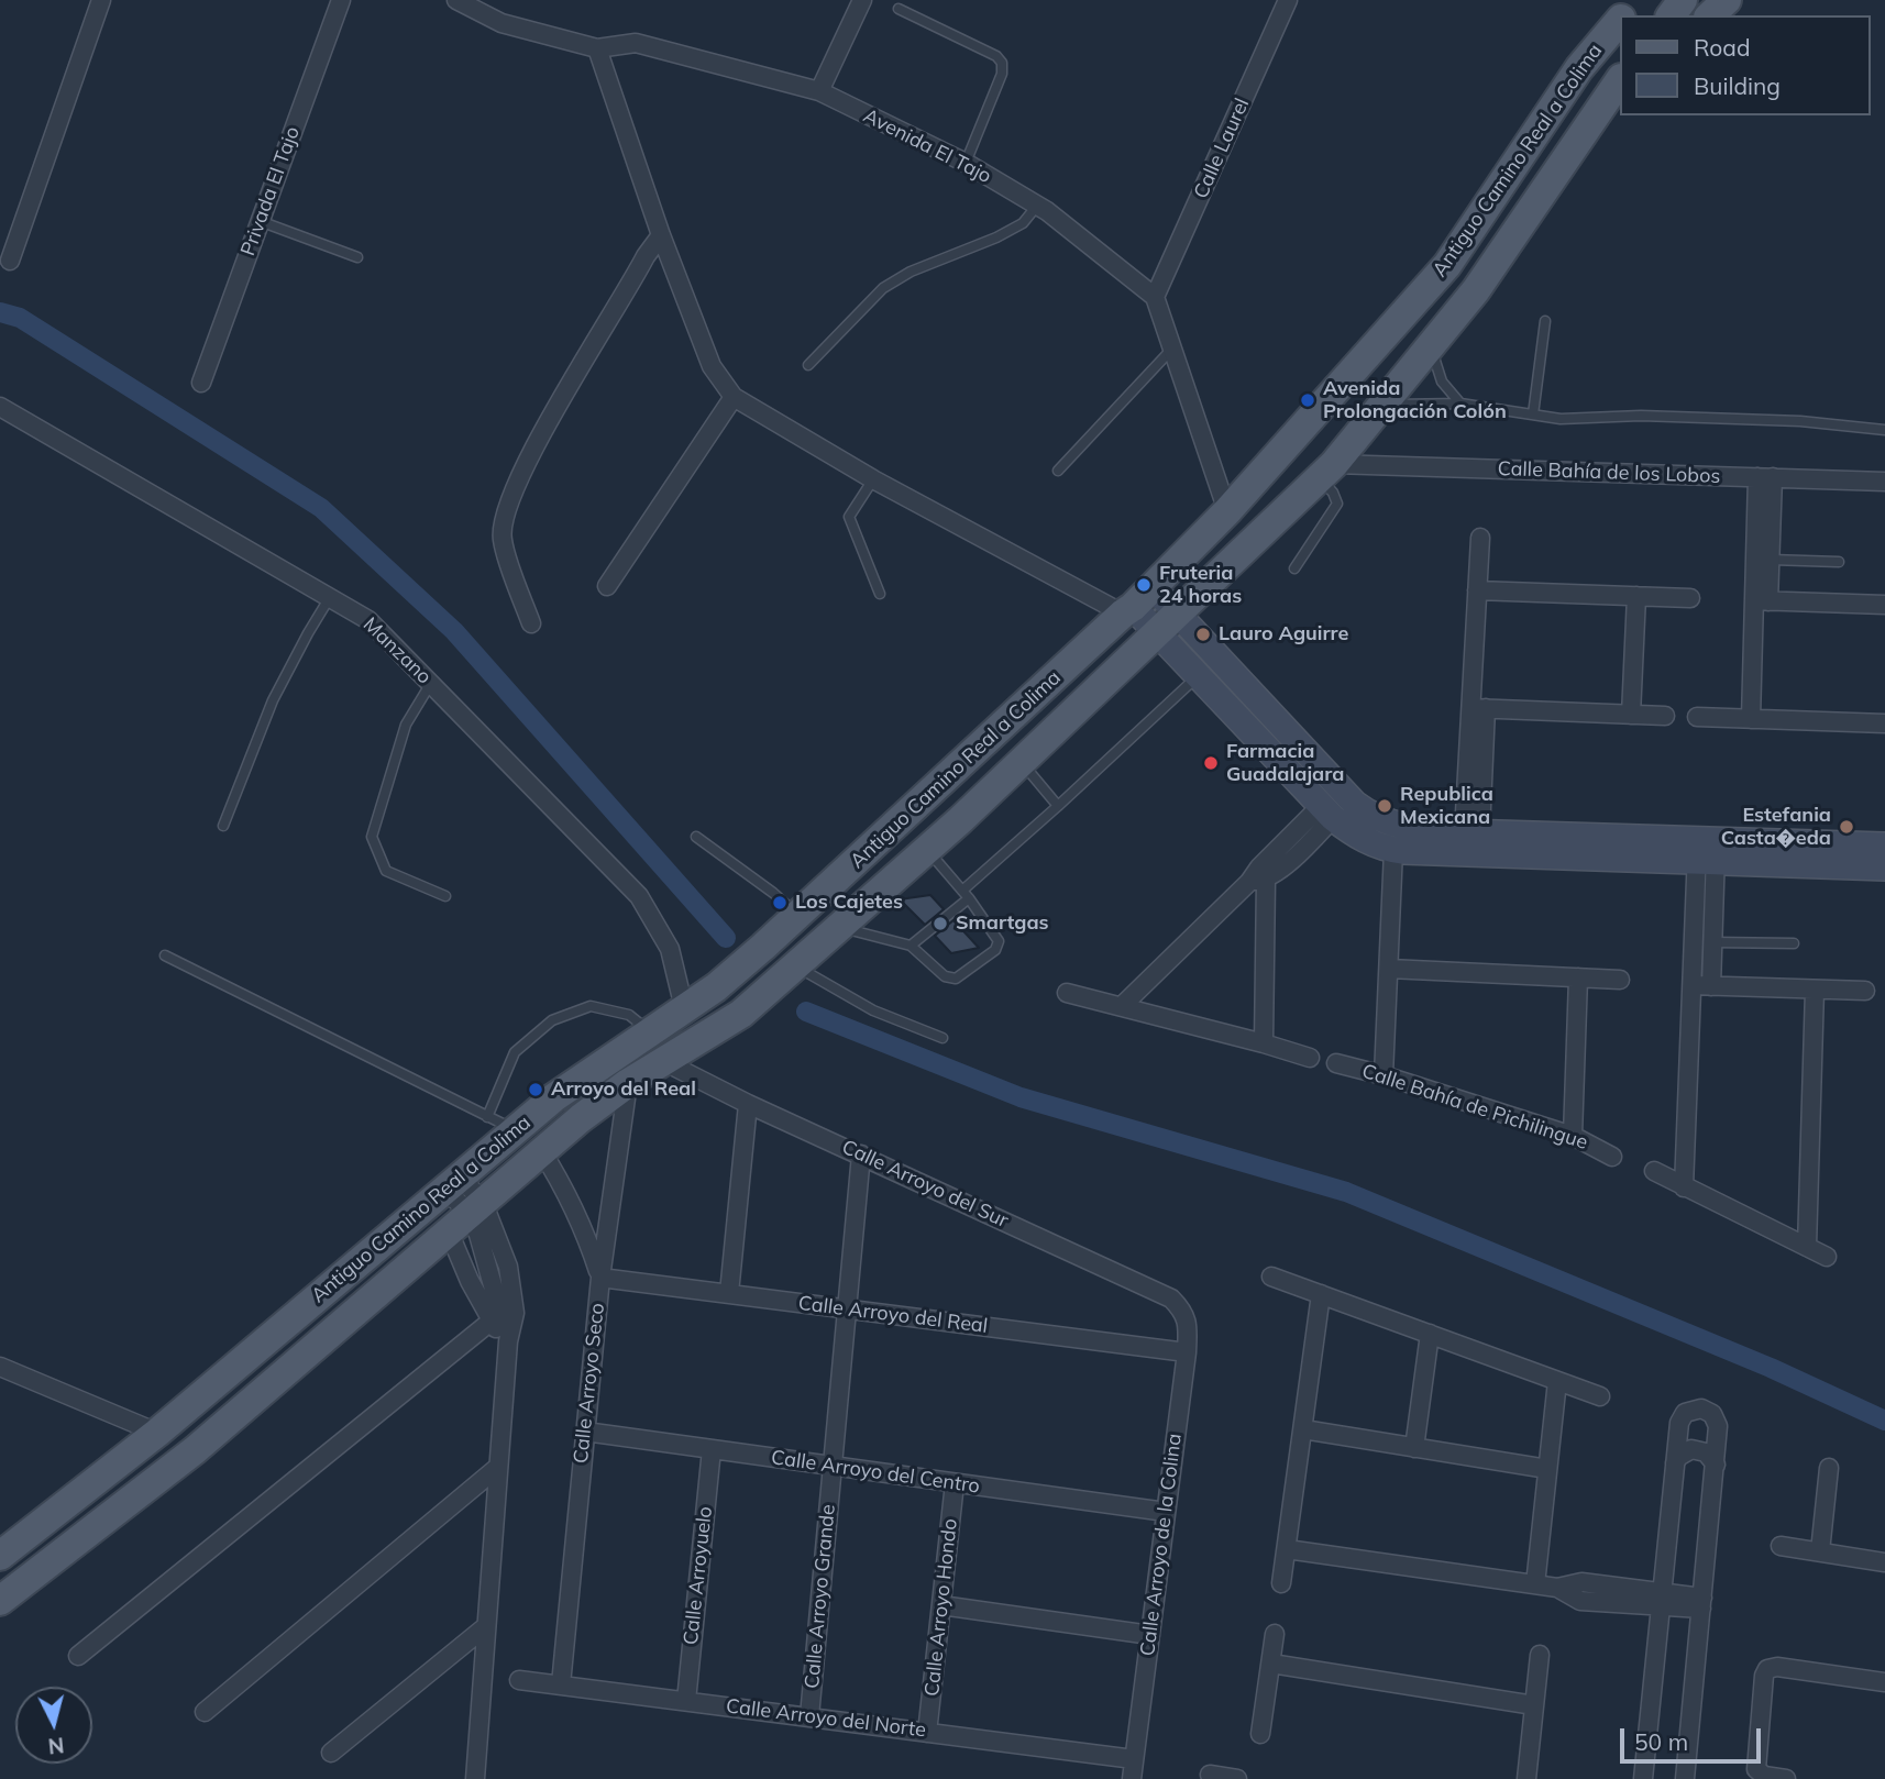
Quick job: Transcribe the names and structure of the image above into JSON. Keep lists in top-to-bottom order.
{
  "streets": {
    "main road": ["Antiguo Camino Real a Colima"],
    "street": [
      "Avenida El Tajo",
      "Calle Laurel",
      "Privada El Tajo",
      "Calle Bahía de los Lobos",
      "Manzano",
      "Calle Bahía de Pichilingue",
      "Calle Arroyo del Sur",
      "Calle Arroyo del Real",
      "Calle Arroyo Seco",
      "Calle Arroyo del Centro",
      "Calle Arroyo de la Colina",
      "Calle Arroyuelo",
      "Calle Arroyo Grande",
      "Calle Arroyo Hondo",
      "Calle Arroyo del Norte"
    ]
  },
  "crossings": [
    ["Avenida El Tajo", "Calle Laurel"],
    ["Antiguo Camino Real a Colima", "Calle Bahía de los Lobos"],
    ["Antiguo Camino Real a Colima", "Manzano"],
    ["Antiguo Camino Real a Colima", "Calle Arroyo del Sur"],
    ["Antiguo Camino Real a Colima", "Calle Arroyo Seco"],
    ["Calle Arroyo del Sur", "Calle Arroyo de la Colina"],
    ["Calle Arroyo del Sur", "Calle Arroyo Grande"],
    ["Calle Arroyo del Real", "Calle Arroyo Seco"],
    ["Calle Arroyo del Real", "Calle Arroyo de la Colina"],
    ["Calle Arroyo del Real", "Calle Arroyo Grande"],
    ["Calle Arroyo Seco", "Calle Arroyo del Centro"],
    ["Calle Arroyo Seco", "Calle Arroyo del Norte"],
    ["Calle Arroyo del Centro", "Calle Arroyo de la Colina"],
    ["Calle Arroyo del Centro", "Calle Arroyuelo"],
    ["Calle Arroyo del Centro", "Calle Arroyo Grande"],
    ["Calle Arroyo del Centro", "Calle Arroyo Hondo"],
    ["Calle Arroyo de la Colina", "Calle Arroyo del Norte"],
    ["Calle Arroyuelo", "Calle Arroyo del Norte"],
    ["Calle Arroyo Grande", "Calle Arroyo del Norte"],
    ["Calle Arroyo Hondo", "Calle Arroyo del Norte"]
  ],
  "places": [
    "Avenida Prolongación Colón",
    "Fruteria 24 horas",
    "Lauro Aguirre",
    "Farmacia Guadalajara",
    "Republica Mexicana",
    "Estefania Casta�eda",
    "Los Cajetes",
    "Smartgas",
    "Arroyo del Real"
  ],
  "legend": ["Road", "Building"],
  "scale_bar": "50 m",
  "north": "bottom"
}
